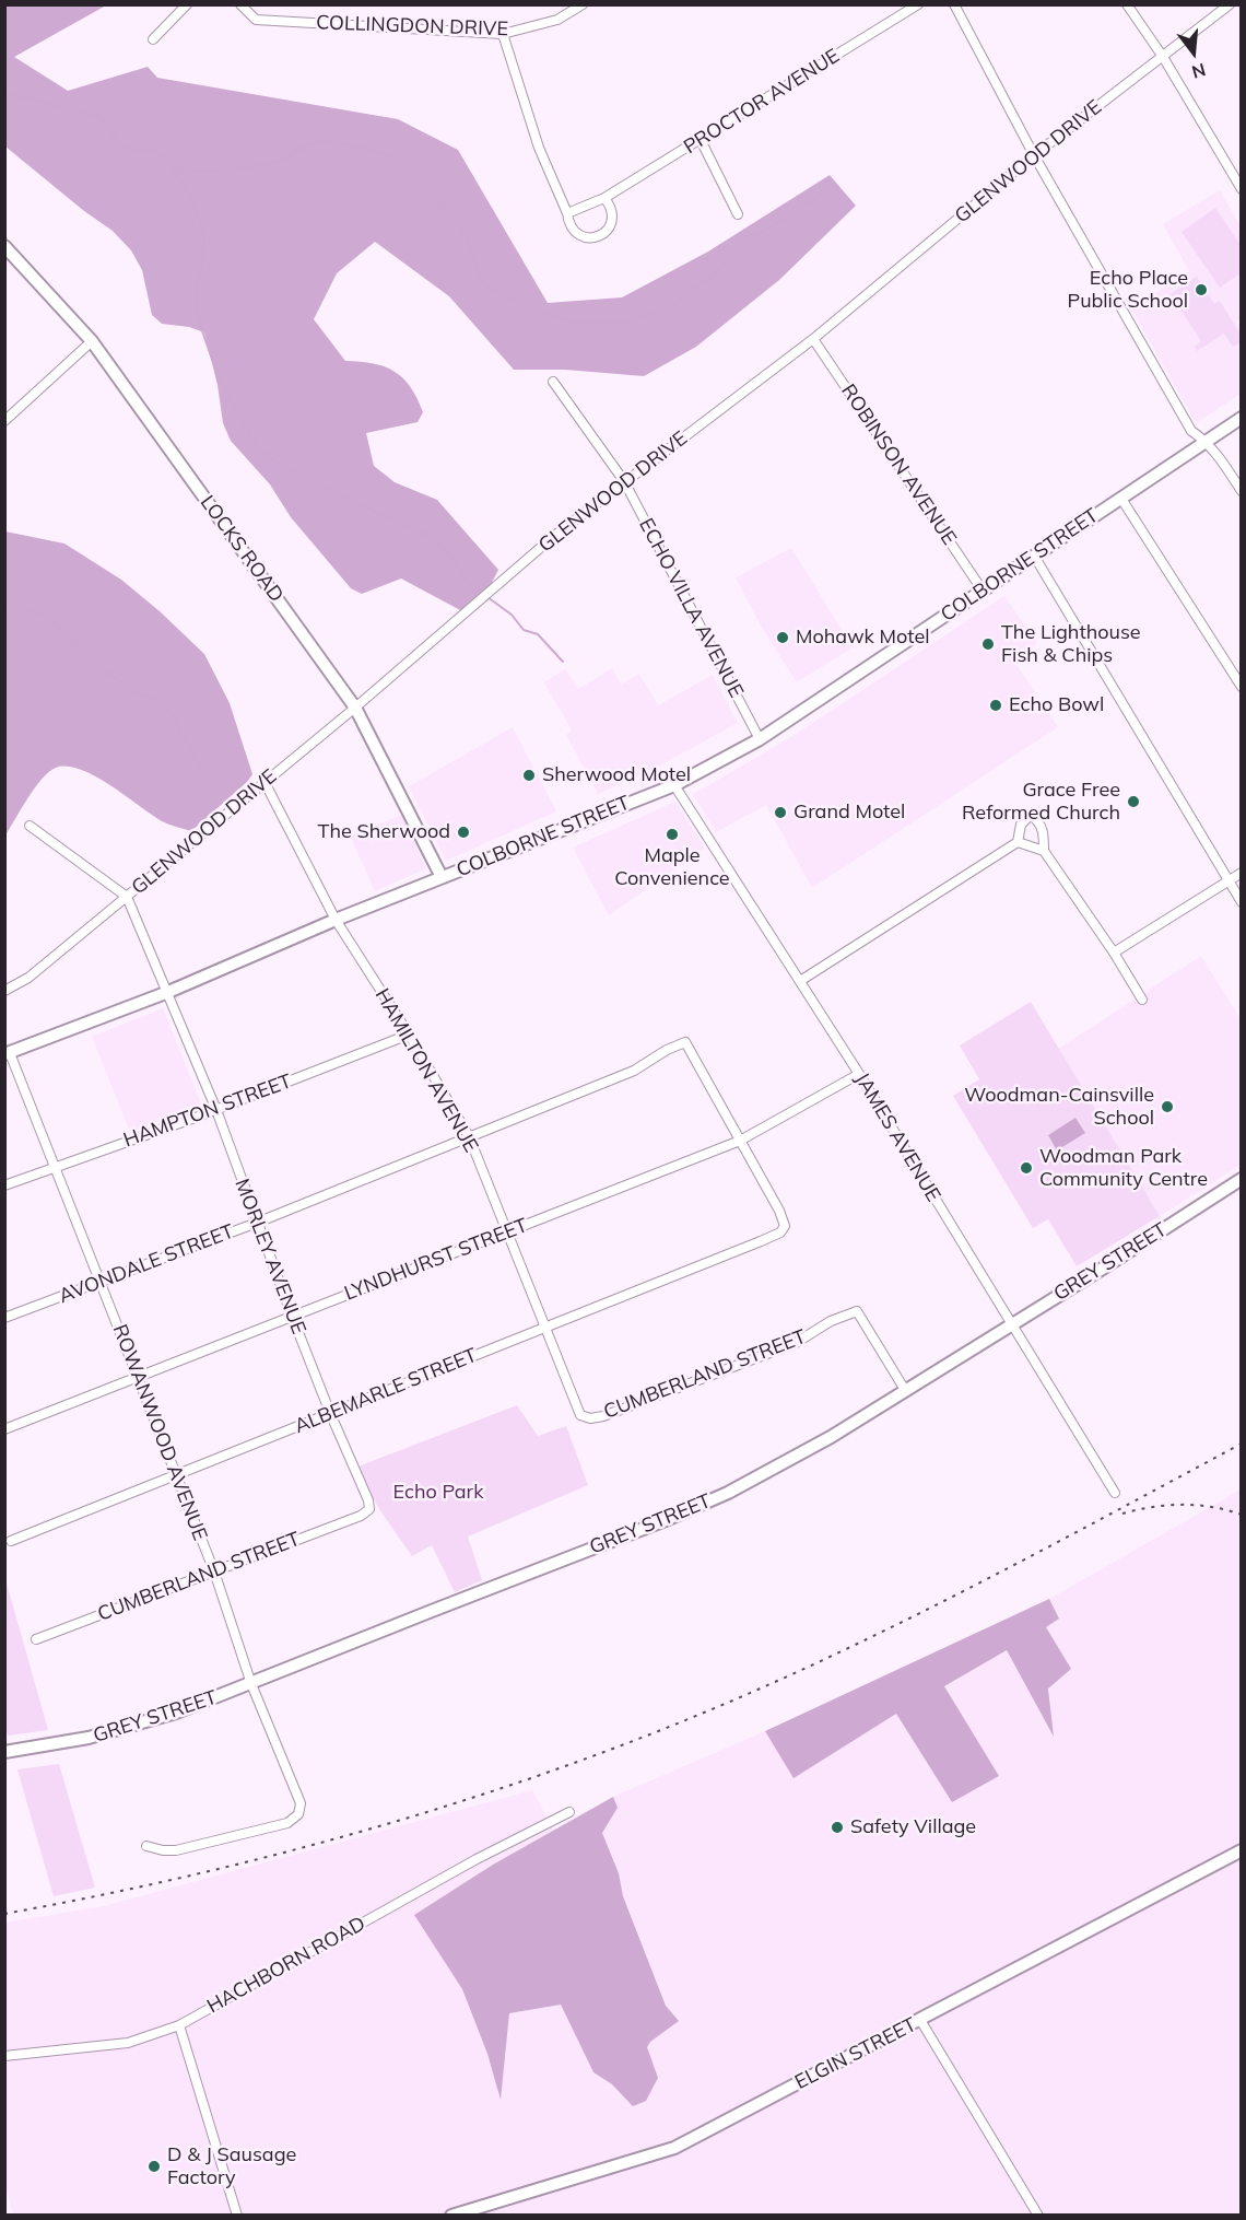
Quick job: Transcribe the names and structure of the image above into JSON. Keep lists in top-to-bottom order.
{
  "streets": {
    "main road": [
      "LOCKS ROAD",
      "COLBORNE STREET",
      "GREY STREET",
      "ELGIN STREET"
    ],
    "street": [
      "COLLINGDON DRIVE",
      "PROCTOR AVENUE",
      "GLENWOOD DRIVE",
      "ROBINSON AVENUE",
      "ECHO VILLA AVENUE",
      "HAMILTON AVENUE",
      "HAMPTON STREET",
      "JAMES AVENUE",
      "MORLEY AVENUE",
      "LYNDHURST STREET",
      "AVONDALE STREET",
      "CUMBERLAND STREET",
      "ALBEMARLE STREET",
      "ROWANWOOD AVENUE",
      "HACHBORN ROAD"
    ]
  },
  "crossings": [
    ["GLENWOOD DRIVE", "ROBINSON AVENUE"],
    ["GLENWOOD DRIVE", "LOCKS ROAD"],
    ["GLENWOOD DRIVE", "ECHO VILLA AVENUE"],
    ["GLENWOOD DRIVE", "HAMILTON AVENUE"],
    ["GLENWOOD DRIVE", "MORLEY AVENUE"],
    ["ROBINSON AVENUE", "COLBORNE STREET"],
    ["LOCKS ROAD", "COLBORNE STREET"],
    ["COLBORNE STREET", "ECHO VILLA AVENUE"],
    ["COLBORNE STREET", "HAMILTON AVENUE"],
    ["COLBORNE STREET", "JAMES AVENUE"],
    ["COLBORNE STREET", "MORLEY AVENUE"],
    ["COLBORNE STREET", "ROWANWOOD AVENUE"],
    ["HAMILTON AVENUE", "HAMPTON STREET"],
    ["HAMILTON AVENUE", "LYNDHURST STREET"],
    ["HAMILTON AVENUE", "AVONDALE STREET"],
    ["HAMILTON AVENUE", "CUMBERLAND STREET"],
    ["HAMILTON AVENUE", "ALBEMARLE STREET"],
    ["HAMPTON STREET", "MORLEY AVENUE"],
    ["HAMPTON STREET", "ROWANWOOD AVENUE"],
    ["JAMES AVENUE", "LYNDHURST STREET"],
    ["JAMES AVENUE", "GREY STREET"],
    ["MORLEY AVENUE", "LYNDHURST STREET"],
    ["MORLEY AVENUE", "AVONDALE STREET"],
    ["MORLEY AVENUE", "CUMBERLAND STREET"],
    ["MORLEY AVENUE", "ALBEMARLE STREET"],
    ["LYNDHURST STREET", "AVONDALE STREET"],
    ["LYNDHURST STREET", "ALBEMARLE STREET"],
    ["LYNDHURST STREET", "ROWANWOOD AVENUE"],
    ["GREY STREET", "CUMBERLAND STREET"],
    ["GREY STREET", "ROWANWOOD AVENUE"],
    ["AVONDALE STREET", "ALBEMARLE STREET"],
    ["AVONDALE STREET", "ROWANWOOD AVENUE"],
    ["CUMBERLAND STREET", "ROWANWOOD AVENUE"],
    ["ALBEMARLE STREET", "ROWANWOOD AVENUE"]
  ],
  "parks": ["Echo Park"],
  "places": [
    "Echo Place Public School",
    "Mohawk Motel",
    "The Lighthouse Fish & Chips",
    "Echo Bowl",
    "Sherwood Motel",
    "Grace Free Reformed Church",
    "Grand Motel",
    "The Sherwood",
    "Maple Convenience",
    "Woodman-Cainsville School",
    "Woodman Park Community Centre",
    "Safety Village",
    "D & J Sausage Factory"
  ],
  "north": "bottom"
}
